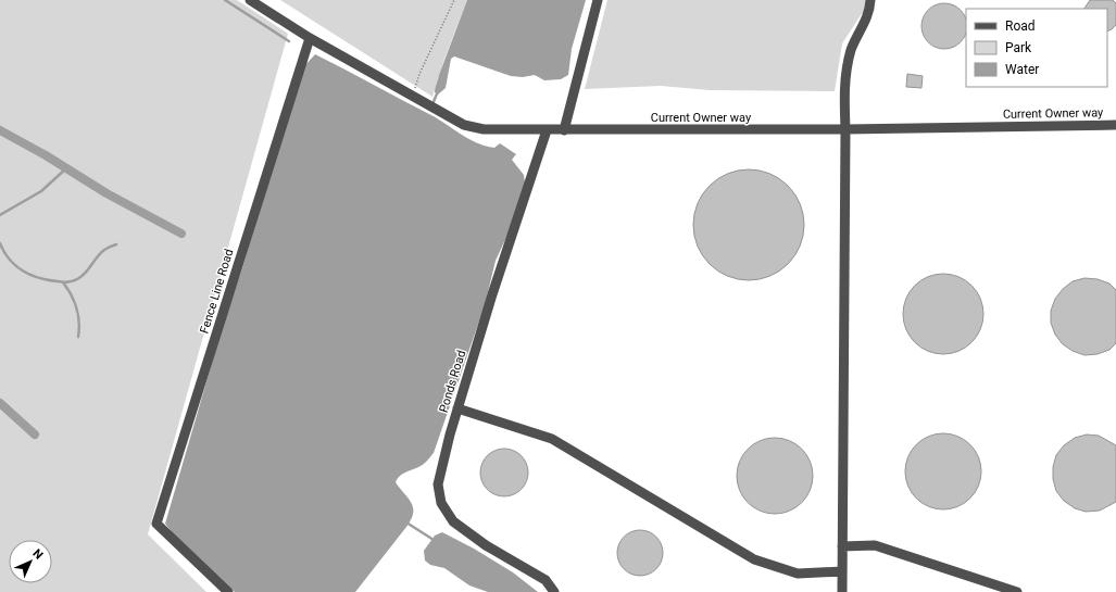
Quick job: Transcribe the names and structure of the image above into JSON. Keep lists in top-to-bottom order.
{
  "streets": {
    "street": ["Current Owner way", "Fence Line Road", "Ponds Road"]
  },
  "crossings": [
    ["Current Owner way", "Fence Line Road"],
    ["Current Owner way", "Ponds Road"]
  ],
  "legend": ["Road", "Park", "Water"],
  "north": "top right"
}
